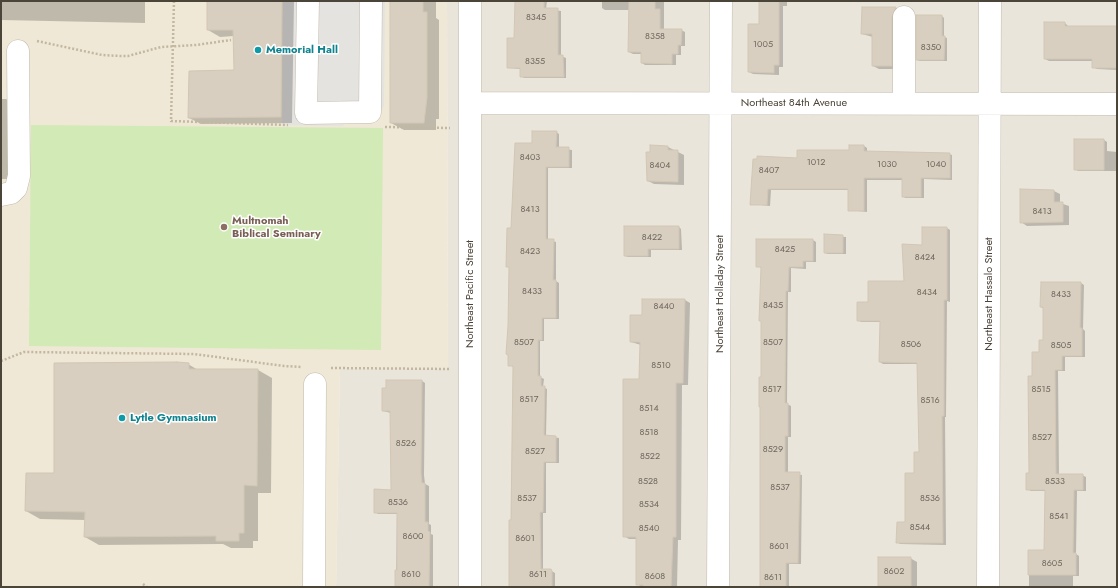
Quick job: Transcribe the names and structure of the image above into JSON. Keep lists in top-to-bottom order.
{
  "streets": {
    "street": [
      "Northeast 84th Avenue",
      "Northeast Pacific Street",
      "Northeast Holladay Street",
      "Northeast Hassalo Street"
    ]
  },
  "crossings": [
    ["Northeast 84th Avenue", "Northeast Pacific Street"],
    ["Northeast 84th Avenue", "Northeast Holladay Street"],
    ["Northeast 84th Avenue", "Northeast Hassalo Street"]
  ],
  "places": ["Memorial Hall", "Multnomah Biblical Seminary", "Lytle Gymnasium"],
  "house_numbers": [
    "8345",
    "8358",
    "1005",
    "8350",
    "8355",
    "8403",
    "1012",
    "1030",
    "1040",
    "8404",
    "8407",
    "8413",
    "8413",
    "8422",
    "8425",
    "8423",
    "8424",
    "8433",
    "8434",
    "8433",
    "8435",
    "8440",
    "8507",
    "8507",
    "8506",
    "8505",
    "8510",
    "8517",
    "8515",
    "8517",
    "8516",
    "8514",
    "8518",
    "8527",
    "8526",
    "8529",
    "8527",
    "8522",
    "8528",
    "8533",
    "8537",
    "8537",
    "8536",
    "8536",
    "8534",
    "8541",
    "8544",
    "8540",
    "8600",
    "8601",
    "8601",
    "8605",
    "8602",
    "8610",
    "8611",
    "8608",
    "8611"
  ]
}
